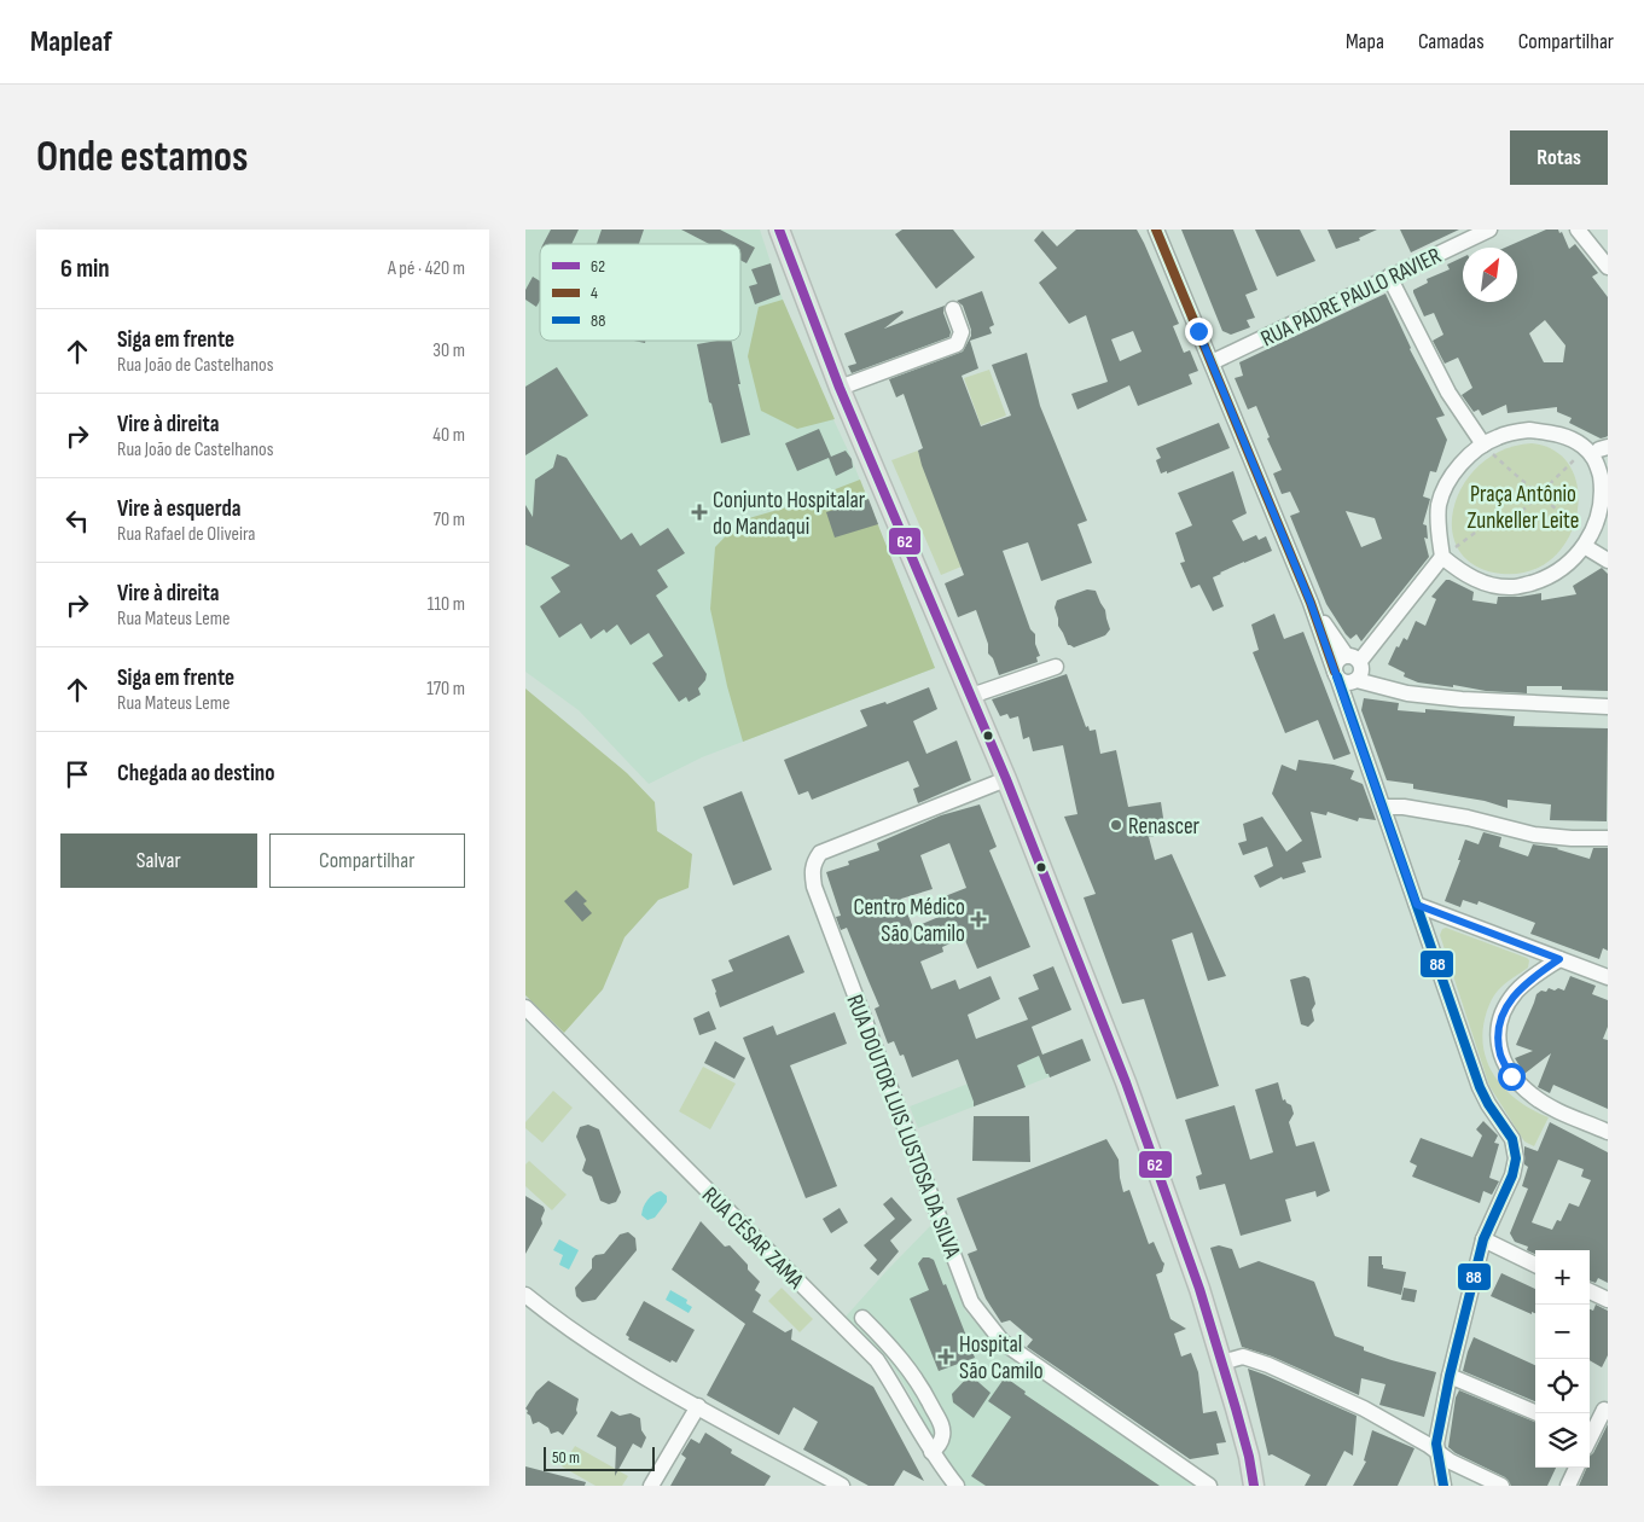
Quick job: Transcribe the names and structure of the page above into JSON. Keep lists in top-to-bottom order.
{
  "streets": {
    "street": ["RUA PADRE PAULO RAVIER", "RUA DOUTOR LUIS LUSTOSA DA SILVA", "RUA CÉSAR ZAMA"]
  },
  "parks": ["Praça Antônio Zunkeller Leite"],
  "places": {
    "health": ["Conjunto Hospitalar do Mandaqui", "Centro Médico São Camilo", "Hospital São Camilo"],
    "other": ["Renascer"]
  },
  "lines": ["transit line 62", "transit line 4", "transit line 88"],
  "legend": ["62", "4", "88"],
  "scale_bar": "50 m",
  "north": "top right",
  "page": {
    "header": "Mapleaf",
    "nav": ["Mapa", "Camadas", "Compartilhar"],
    "buttons": [
      "Rotas",
      ["Salvar", "Compartilhar"]
    ],
    "title": "Onde estamos",
    "heading": ["6 min", "A pé · 420 m"],
    "list": [
      ["Siga em frente", "Rua João de Castelhanos", "30 m"],
      ["Vire à direita", "Rua João de Castelhanos", "40 m"],
      ["Vire à esquerda", "Rua Rafael de Oliveira", "70 m"],
      ["Vire à direita", "Rua Mateus Leme", "110 m"],
      ["Siga em frente", "Rua Mateus Leme", "170 m"],
      "Chegada ao destino"
    ],
    "map_buttons": ["+", "−"],
    "scale": "50 m"
  }
}
